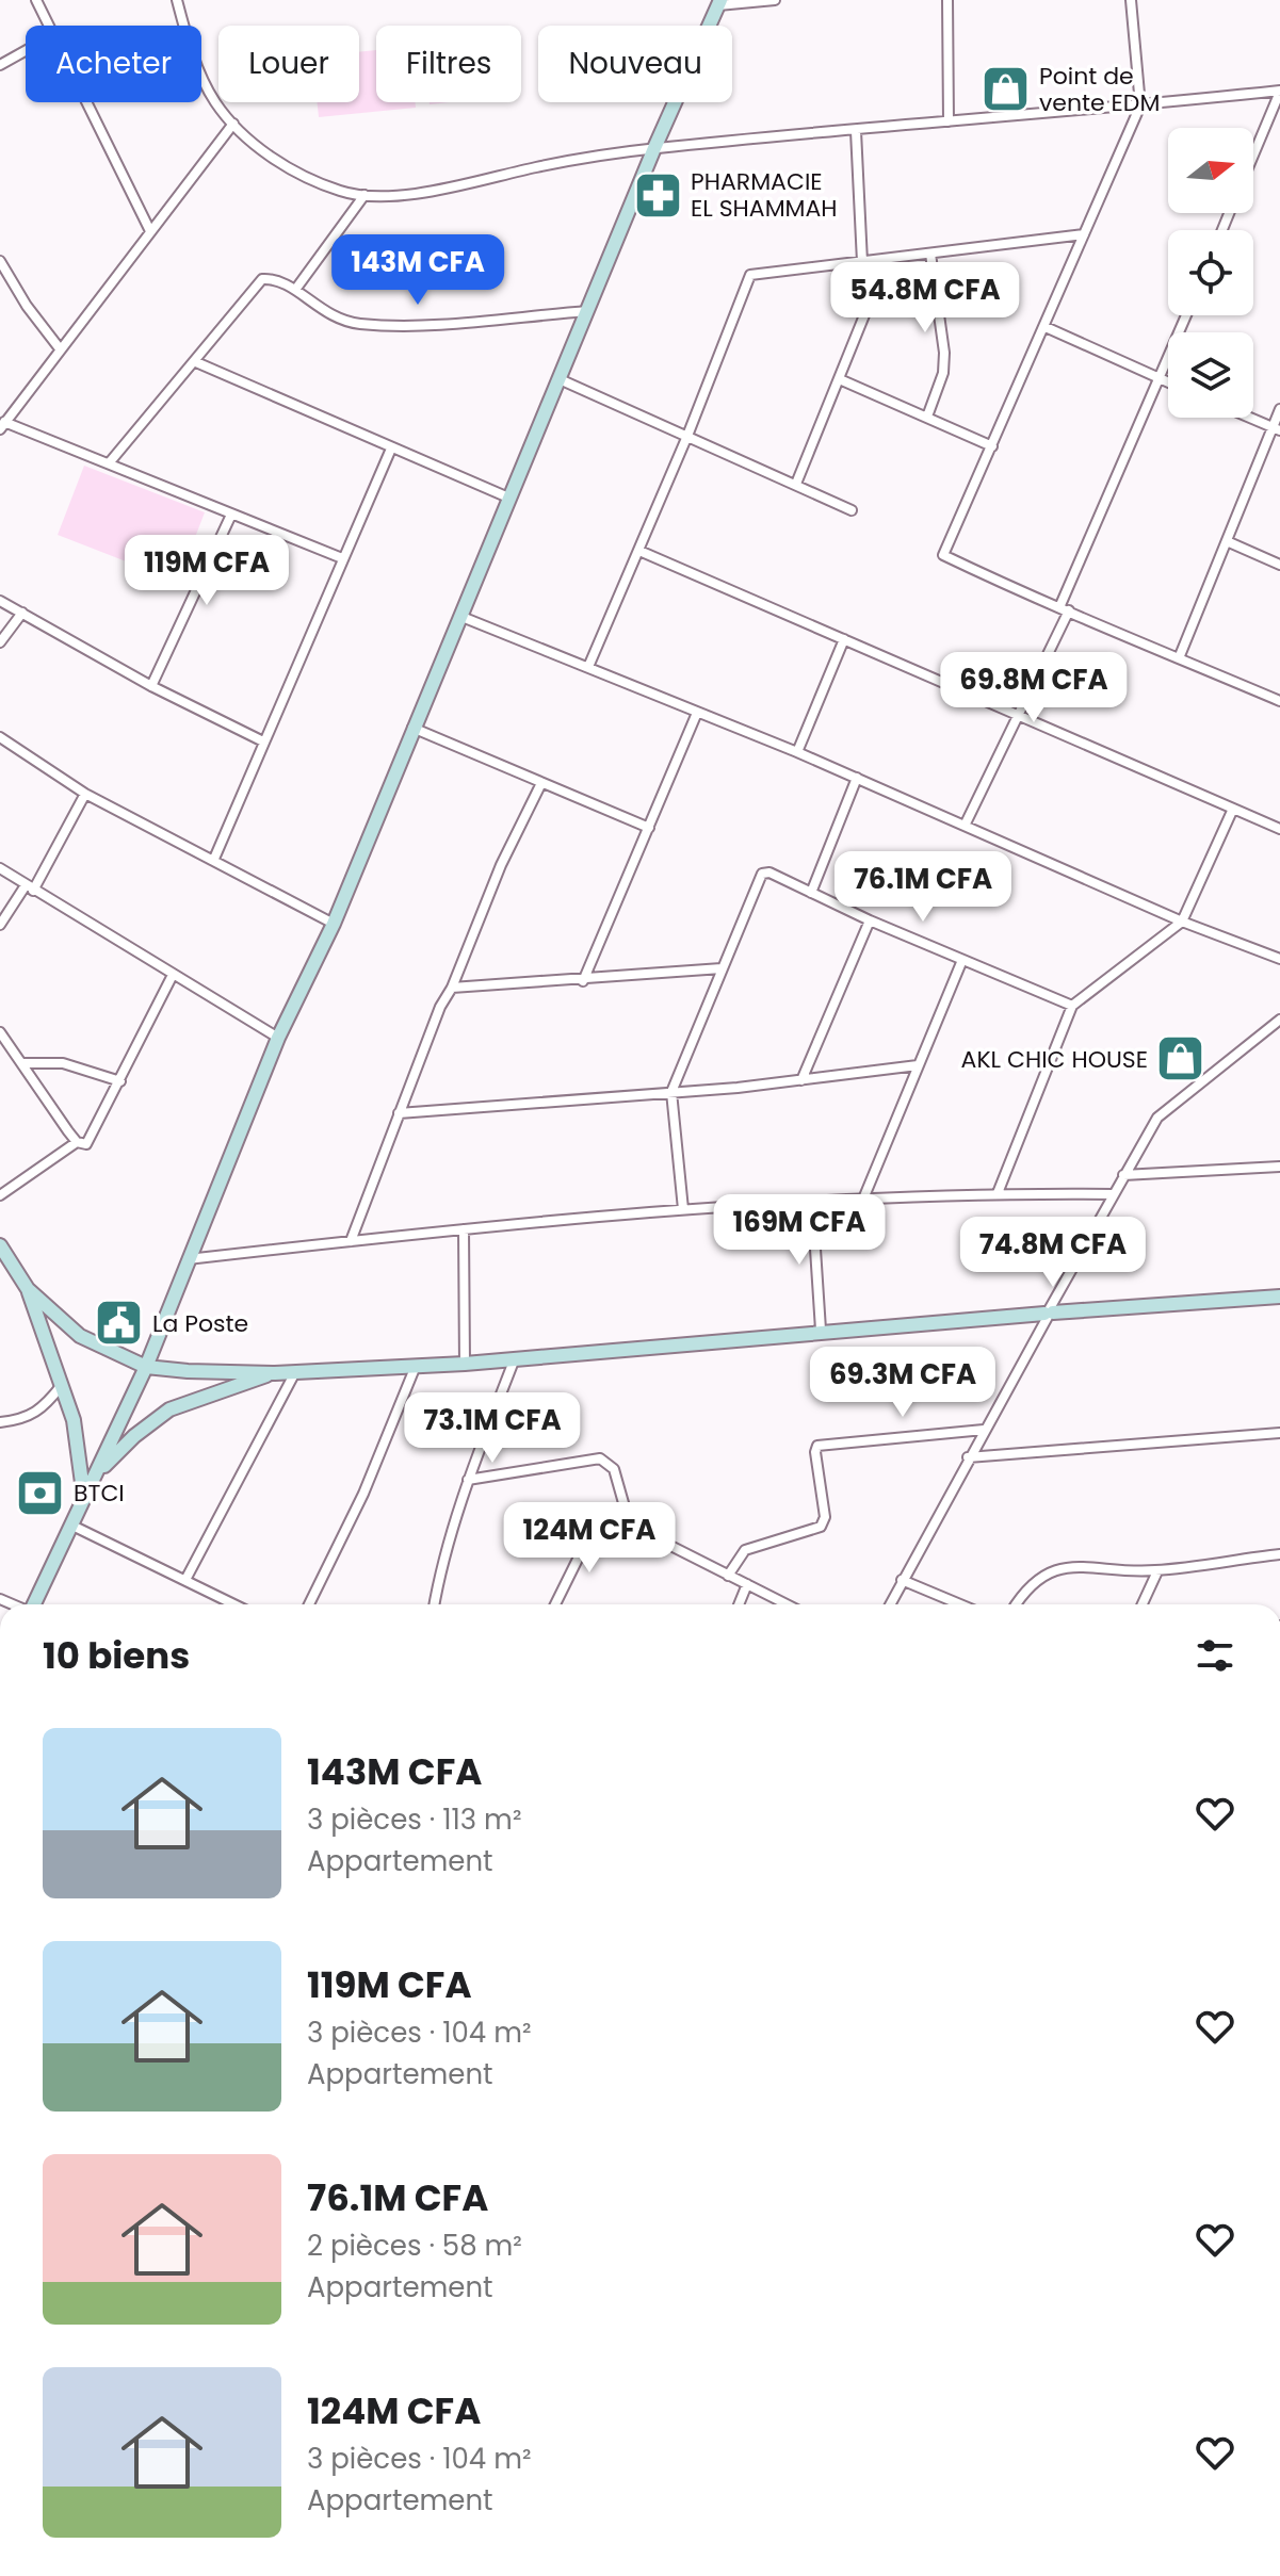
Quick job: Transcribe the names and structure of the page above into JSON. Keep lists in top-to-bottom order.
{
  "places": {
    "shop": ["Point de vente EDM", "AKL CHIC HOUSE"],
    "pharmacy": ["PHARMACIE EL SHAMMAH"],
    "public building": ["La Poste"],
    "bank": ["BTCI"]
  },
  "north": "right",
  "page": {
    "chip": [
      "Acheter",
      "Louer",
      "Filtres",
      "Nouveau"
    ],
    "price": [
      "143M CFA",
      "54.8M CFA",
      "119M CFA",
      "69.8M CFA",
      "76.1M CFA",
      "169M CFA",
      "74.8M CFA",
      "69.3M CFA",
      "73.1M CFA",
      "124M CFA"
    ],
    "heading": "10 biens",
    "list": [
      {
        "name": "143M CFA",
        "note": "3 pièces · 113 m² · Appartement"
      },
      {
        "name": "119M CFA",
        "note": "3 pièces · 104 m² · Appartement"
      },
      {
        "name": "76.1M CFA",
        "note": "2 pièces · 58 m² · Appartement"
      },
      {
        "name": "124M CFA",
        "note": "3 pièces · 104 m² · Appartement"
      }
    ]
  }
}
